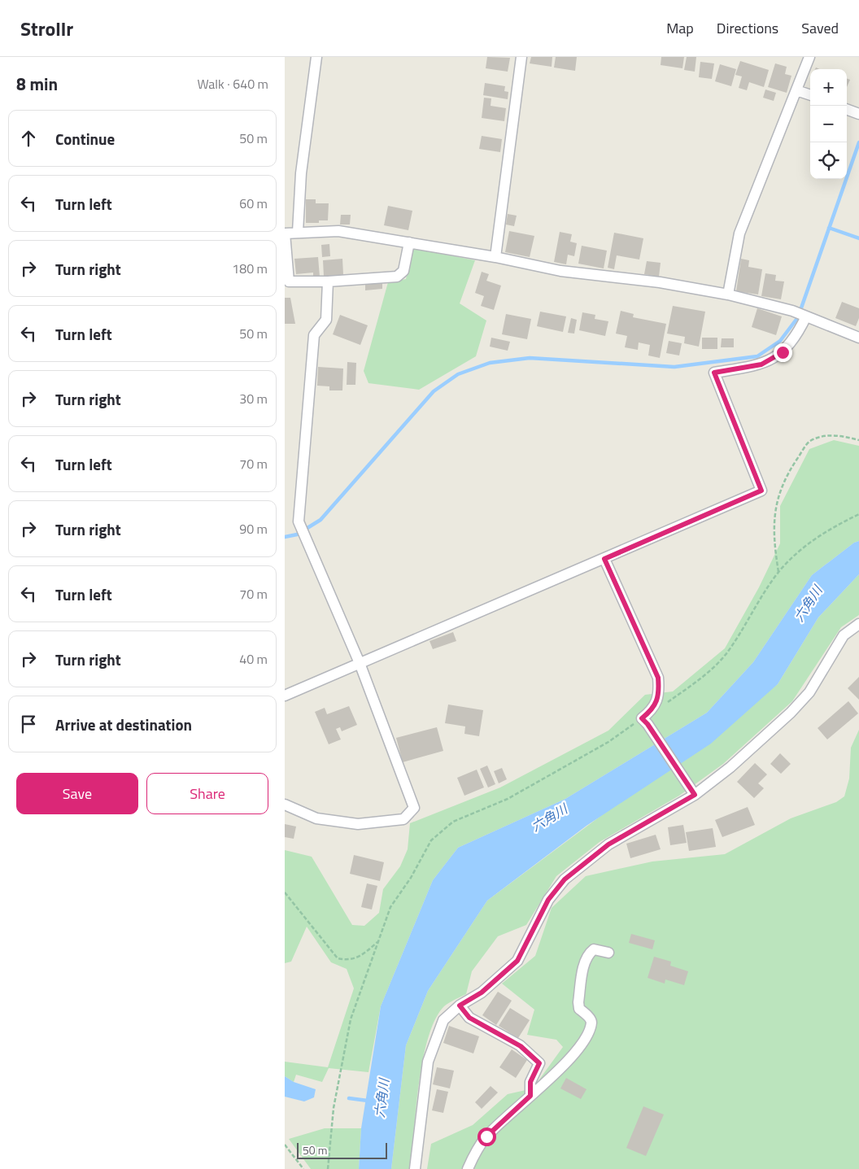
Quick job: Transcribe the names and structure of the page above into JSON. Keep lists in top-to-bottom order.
{
  "water": ["六角川"],
  "scale_bar": "50 m",
  "page": {
    "header": "Strollr",
    "nav": ["Map", "Directions", "Saved"],
    "heading": ["8 min", "Walk · 640 m"],
    "map_buttons": ["+", "−"],
    "list": [
      ["Continue", "50 m"],
      ["Turn left", "60 m"],
      ["Turn right", "180 m"],
      ["Turn left", "50 m"],
      ["Turn right", "30 m"],
      ["Turn left", "70 m"],
      ["Turn right", "90 m"],
      ["Turn left", "70 m"],
      ["Turn right", "40 m"],
      "Arrive at destination"
    ],
    "buttons": ["Save", "Share"],
    "scale": "50 m"
  }
}
